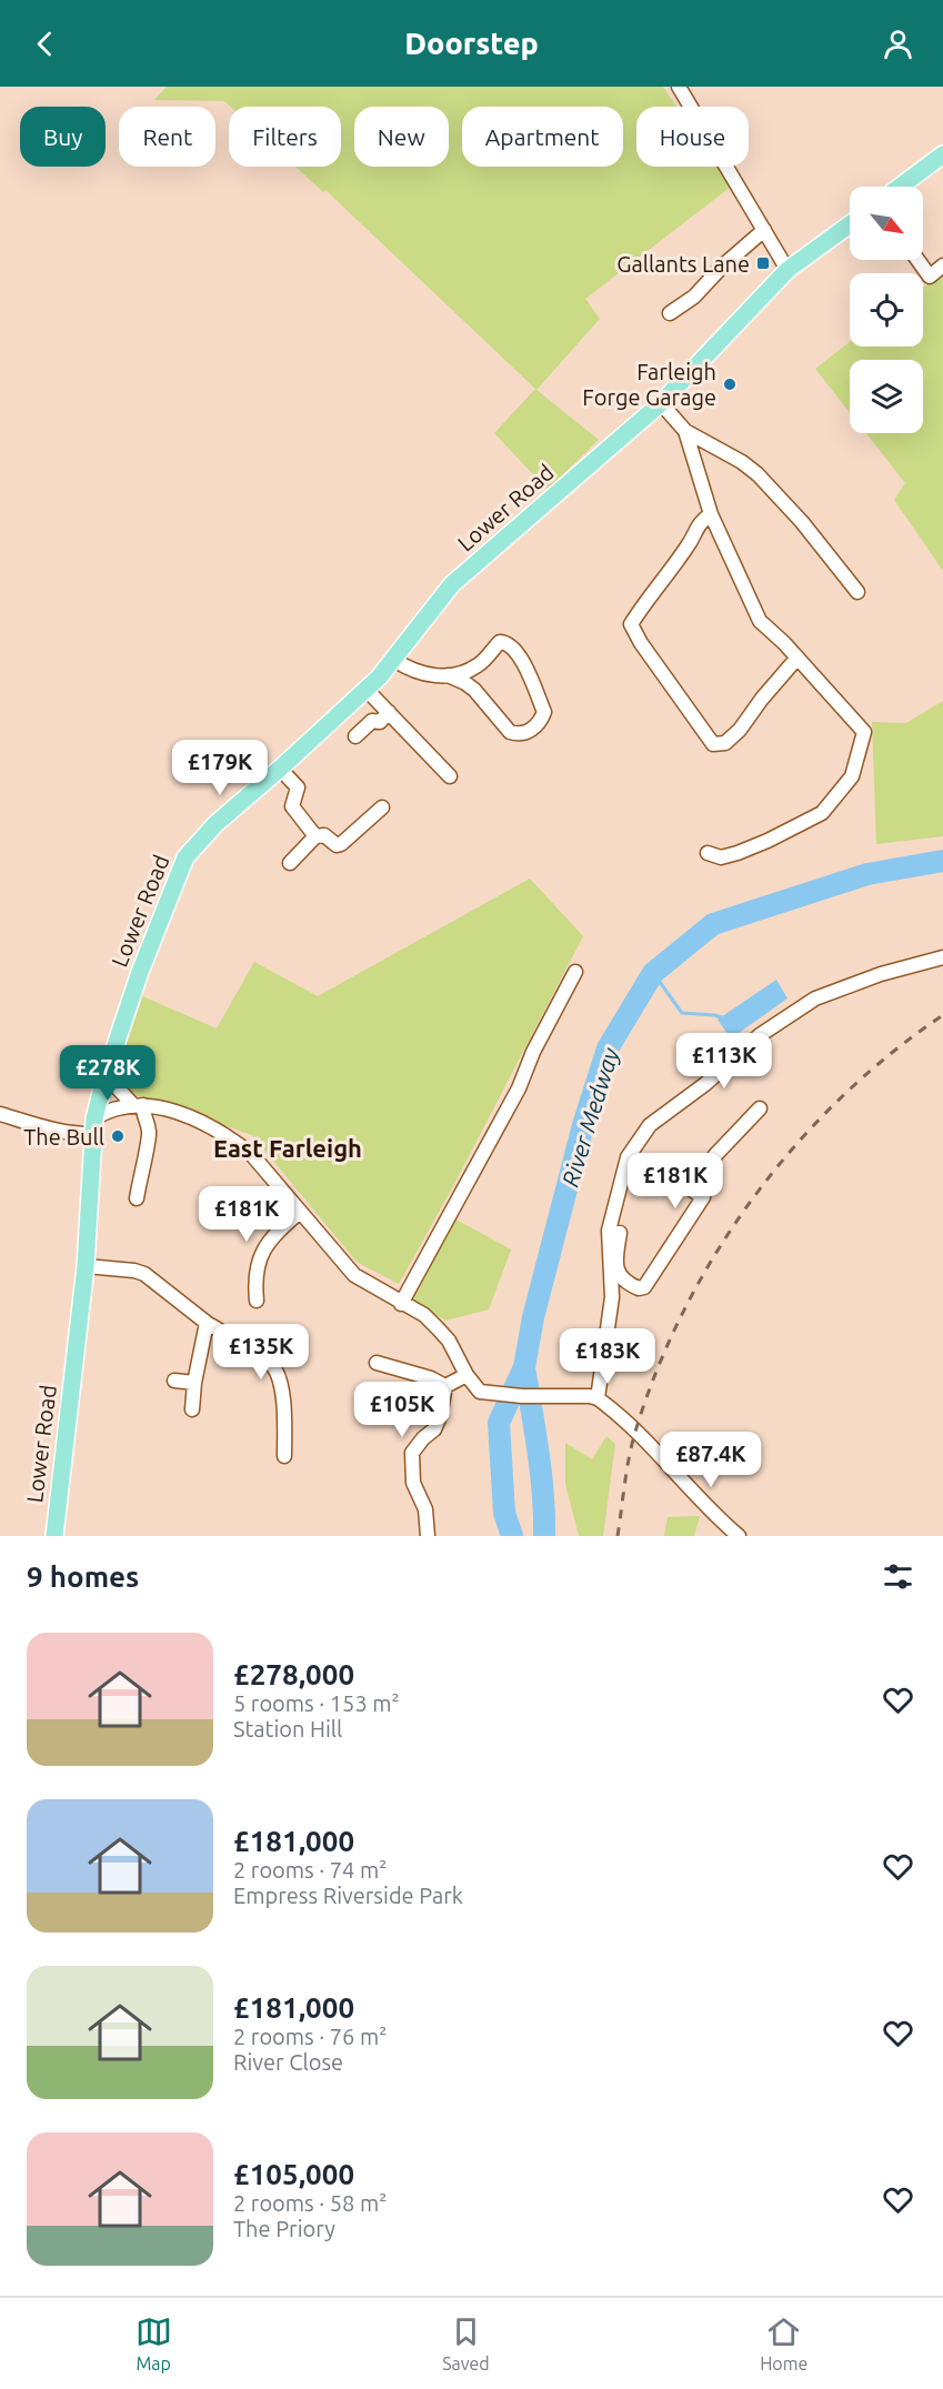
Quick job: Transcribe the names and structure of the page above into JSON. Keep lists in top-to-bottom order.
{
  "streets": {
    "main road": ["Lower Road"]
  },
  "districts": ["East Farleigh"],
  "water": ["River Medway"],
  "places": {
    "transit": ["Gallants Lane"],
    "other": ["Farleigh Forge Garage", "The Bull"]
  },
  "north": "bottom right",
  "page": {
    "header": "Doorstep",
    "chip": [
      "Buy",
      "Rent",
      "Filters",
      "New",
      "Apartment",
      "House"
    ],
    "price": [
      "£179K",
      "£113K",
      "£278K",
      "£181K",
      "£181K",
      "£135K",
      "£183K",
      "£105K",
      "£87.4K"
    ],
    "heading": "9 homes",
    "list": [
      {
        "name": "£278,000",
        "note": "5 rooms · 153 m² · Station Hill"
      },
      {
        "name": "£181,000",
        "note": "2 rooms · 74 m² · Empress Riverside Park"
      },
      {
        "name": "£181,000",
        "note": "2 rooms · 76 m² · River Close"
      },
      {
        "name": "£105,000",
        "note": "2 rooms · 58 m² · The Priory"
      }
    ],
    "tabs": ["Map", "Saved", "Home"]
  }
}
